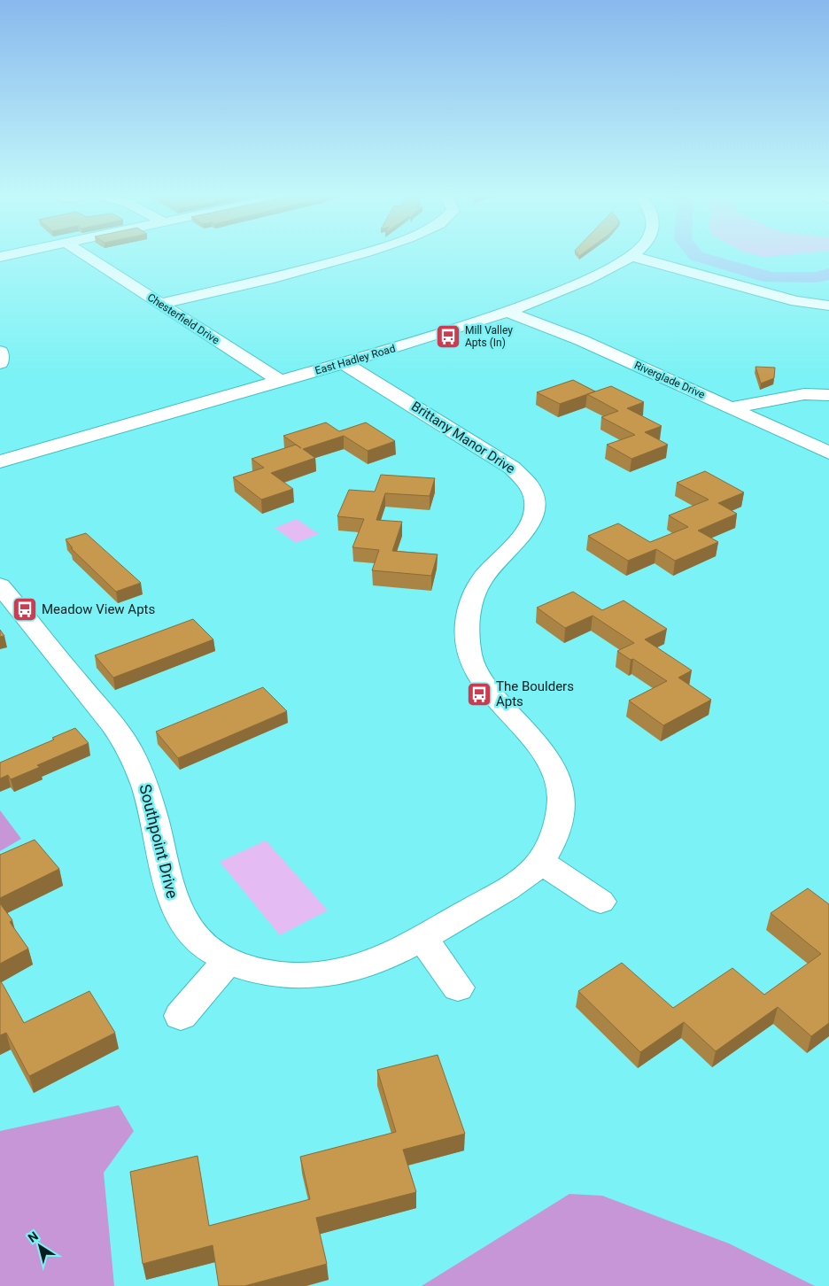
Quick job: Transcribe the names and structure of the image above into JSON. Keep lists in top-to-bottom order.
{
  "streets": {
    "street": [
      "Chesterfield Drive",
      "East Hadley Road",
      "Riverglade Drive",
      "Brittany Manor Drive",
      "Southpoint Drive"
    ]
  },
  "crossings": [
    ["Chesterfield Drive", "East Hadley Road"],
    ["East Hadley Road", "Riverglade Drive"],
    ["East Hadley Road", "Brittany Manor Drive"],
    ["Brittany Manor Drive", "Southpoint Drive"]
  ],
  "places": {
    "bus stop": ["Mill Valley Apts (In)", "Meadow View Apts", "The Boulders Apts"]
  },
  "north": "top left"
}
